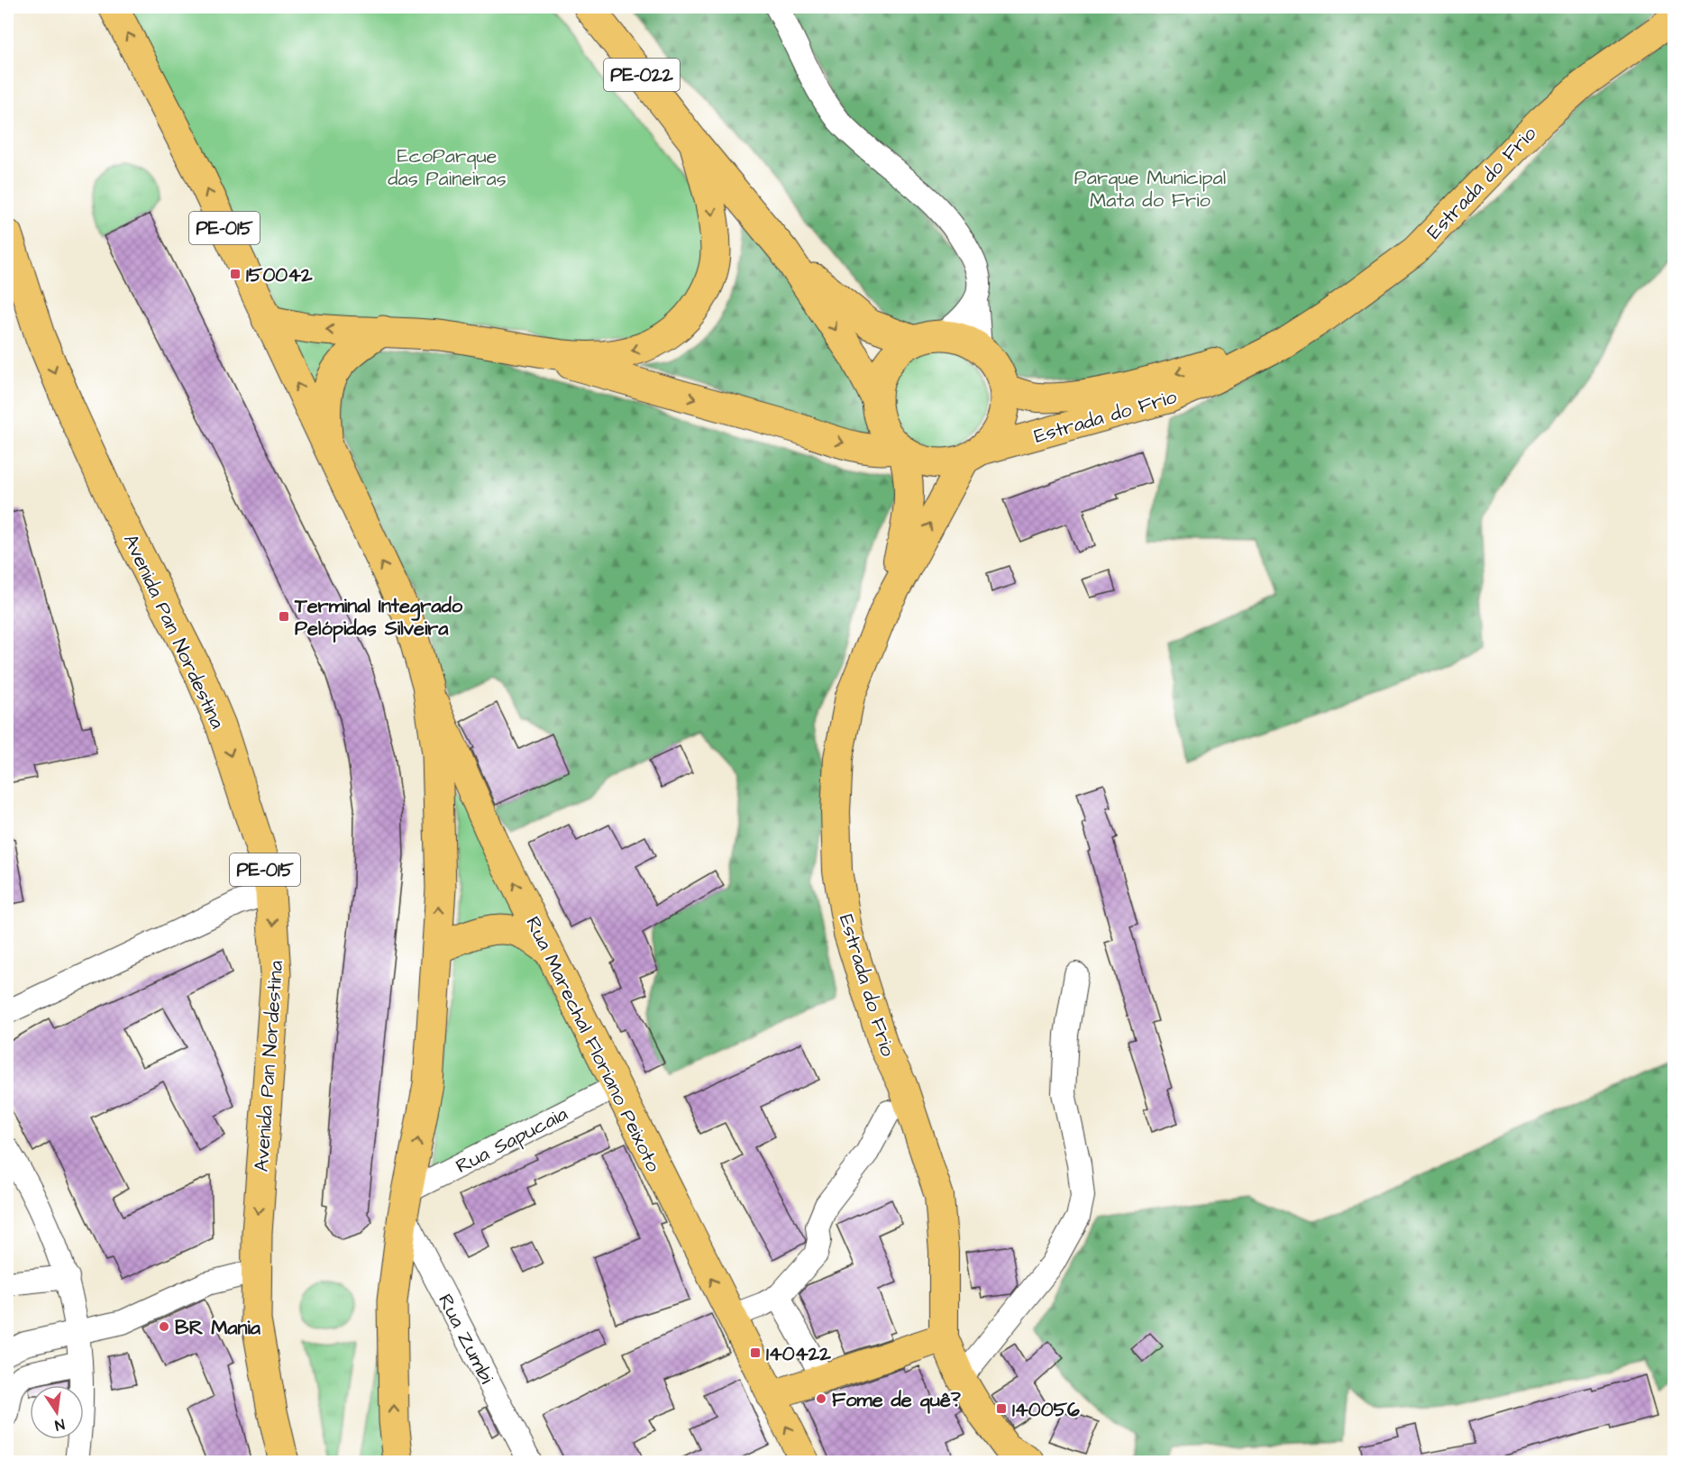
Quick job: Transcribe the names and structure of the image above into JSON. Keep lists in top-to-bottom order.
{
  "streets": {
    "highway": ["PE-022", "PE-015", "Avenida Pan Nordestina"],
    "main road": ["Estrada do Frio", "Rua Marechal Floriano Peixoto"],
    "street": ["Rua Sapucaia", "Rua Zumbi"]
  },
  "crossings": [
    ["PE-015", "Rua Marechal Floriano Peixoto"],
    ["PE-015", "Rua Sapucaia"],
    ["PE-015", "Rua Zumbi"],
    ["Rua Marechal Floriano Peixoto", "Rua Sapucaia"],
    ["Rua Sapucaia", "Rua Zumbi"]
  ],
  "one_way": ["Rua Marechal Floriano Peixoto"],
  "parks": ["EcoParque das Paineiras", "Parque Municipal Mata do Frio"],
  "places": {
    "transit": [
      "150042",
      "Terminal Integrado Pelópidas Silveira",
      "140422",
      "140056"
    ],
    "other": ["BR Mania", "Fome de quê?"]
  },
  "north": "bottom"
}
